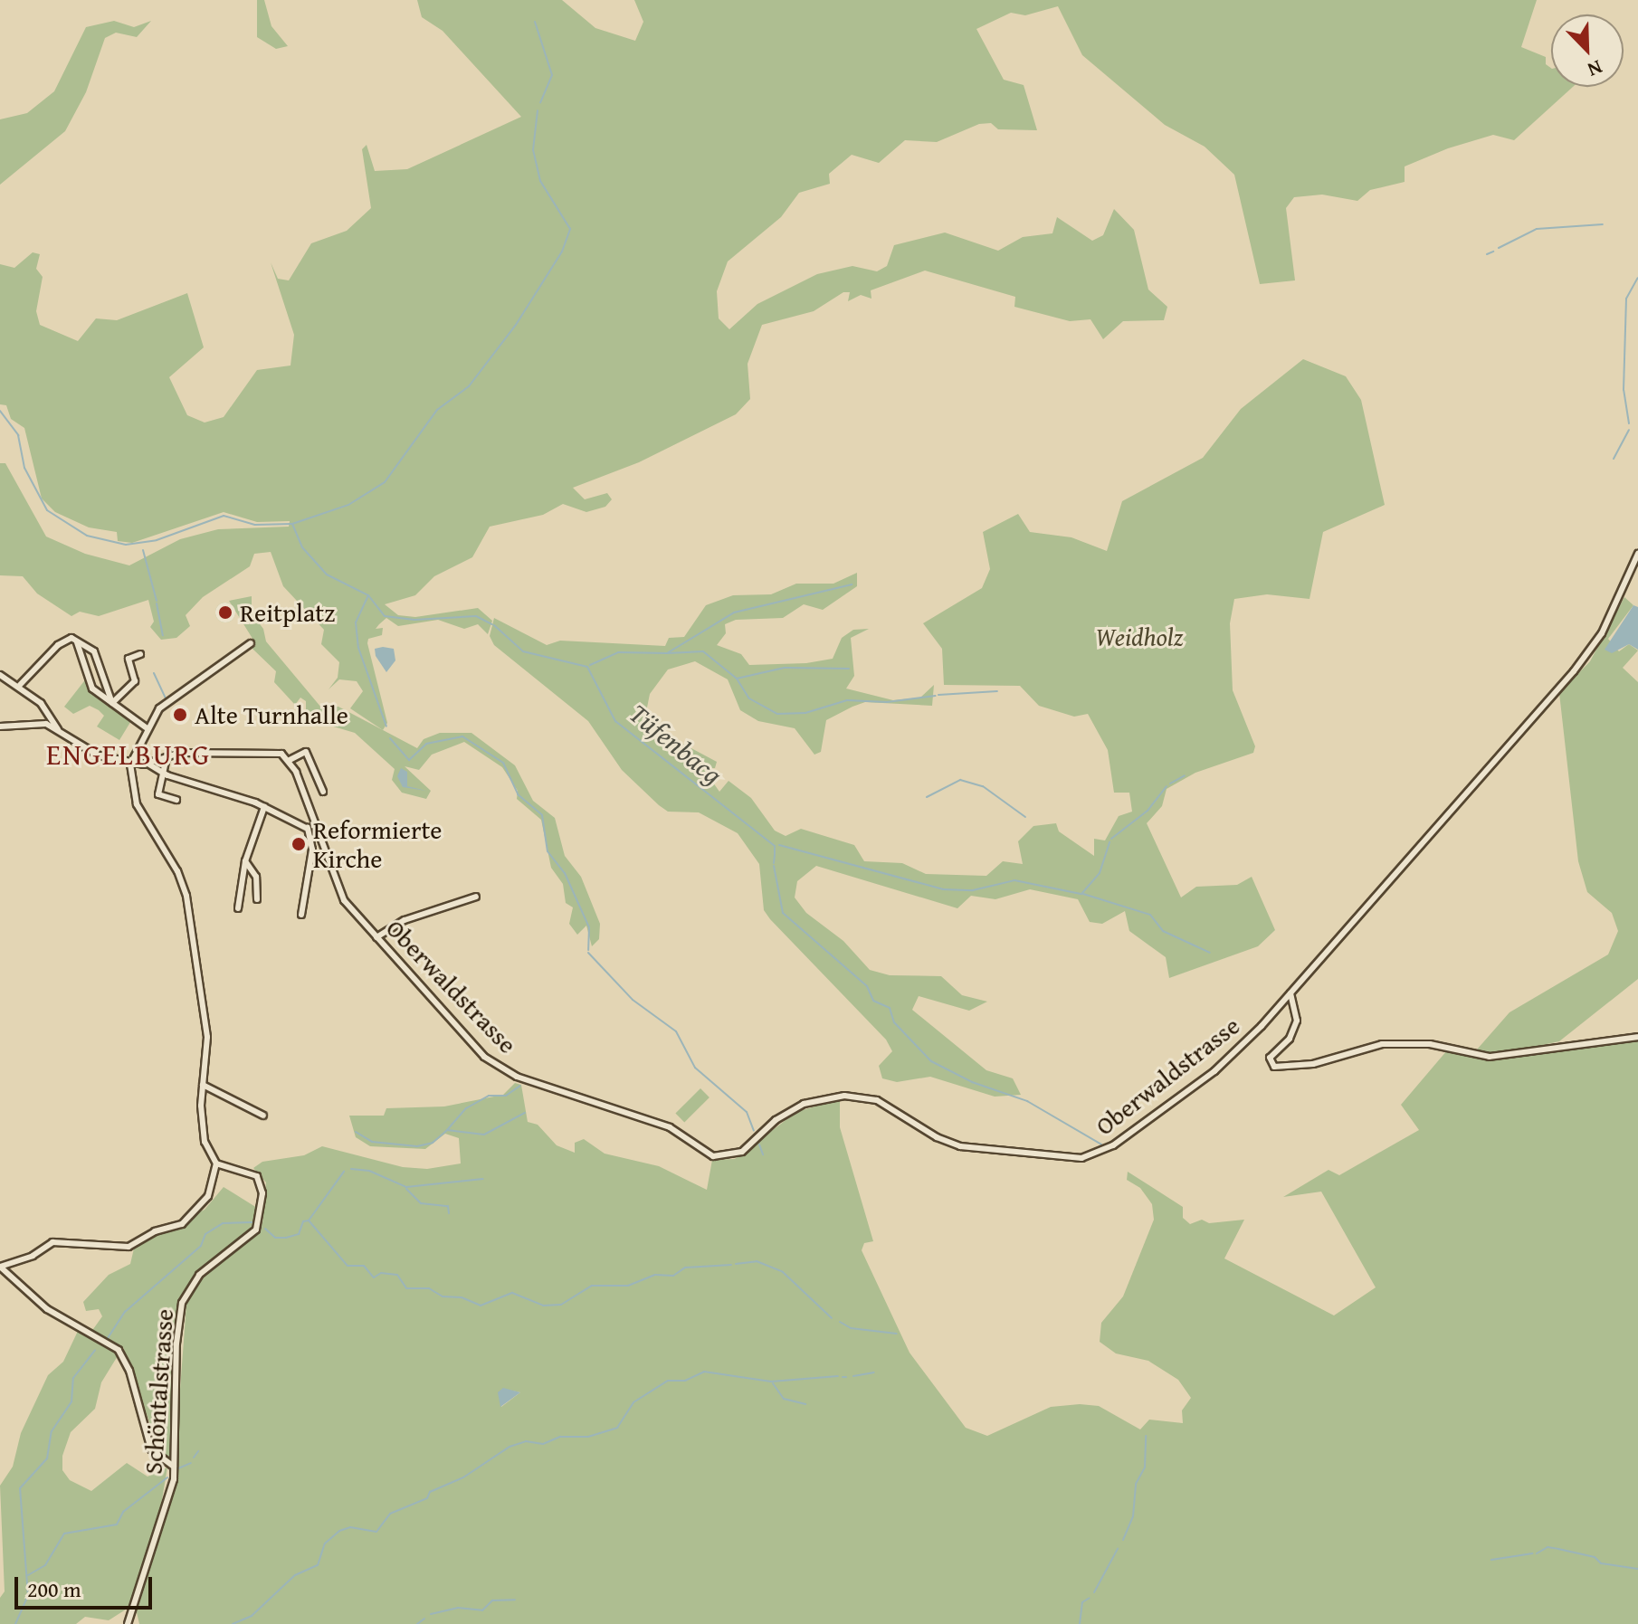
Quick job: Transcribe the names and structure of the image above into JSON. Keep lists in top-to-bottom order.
{
  "streets": {
    "street": ["Oberwaldstrasse", "Schöntalstrasse"]
  },
  "districts": ["ENGELBURG"],
  "water": ["Tüfenbacg"],
  "parks": ["Weidholz"],
  "places": ["Reitplatz", "Alte Turnhalle", "Reformierte Kirche"],
  "scale_bar": "200 m",
  "north": "bottom right"
}
